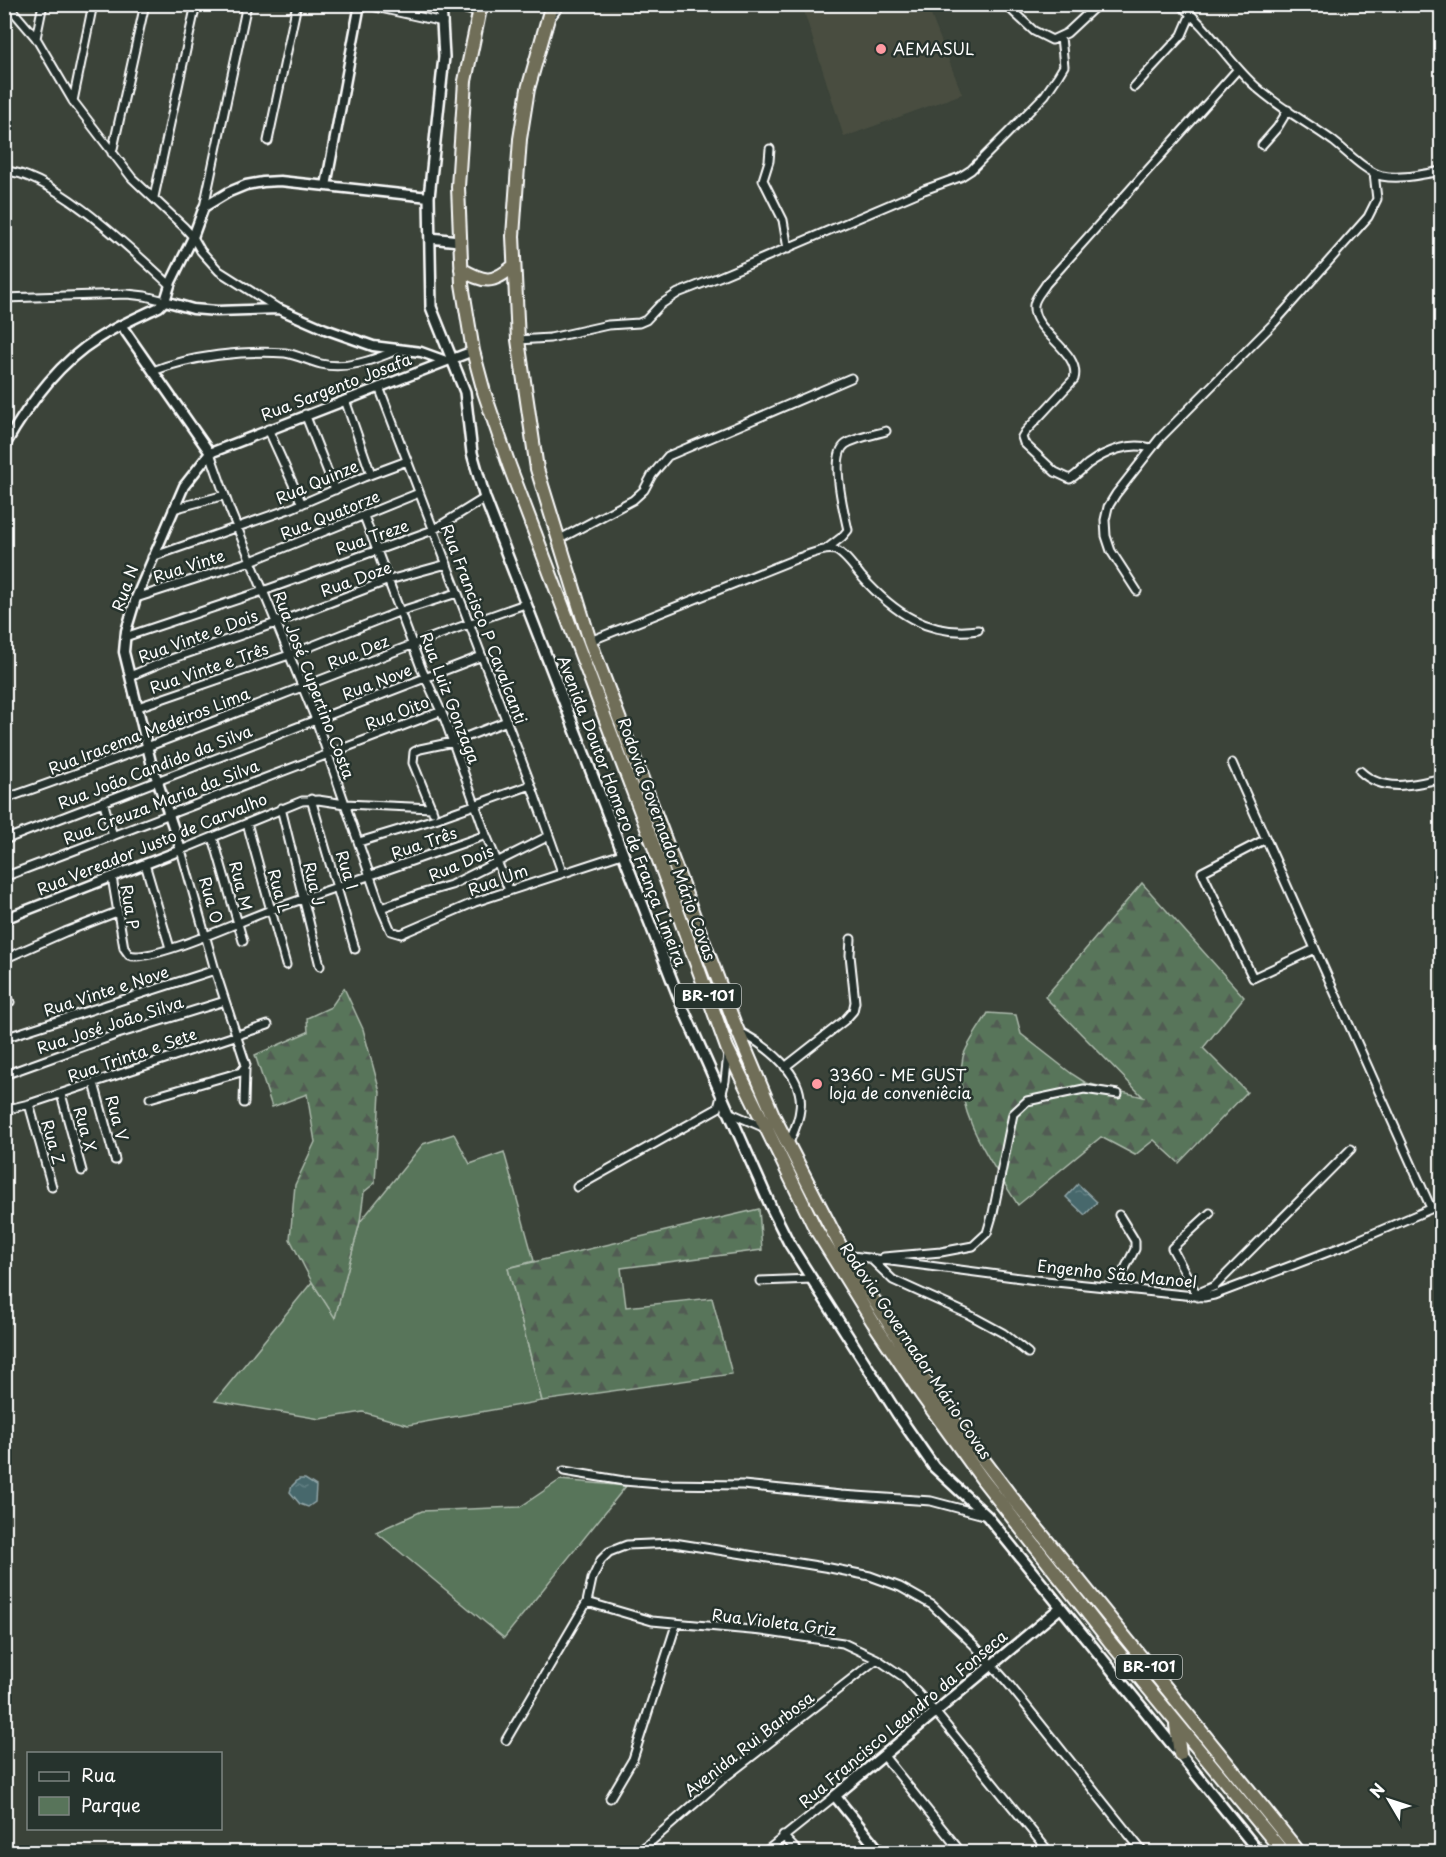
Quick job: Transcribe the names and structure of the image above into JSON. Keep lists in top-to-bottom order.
{
  "streets": {
    "highway": ["Rodovia Governador Mário Covas", "BR-101"],
    "main road": ["Avenida Doutor Homero de França Limeira", "Rua Francisco Leandro da Fonseca"],
    "street": [
      "Rua Sargento Josafa",
      "Rua Quinze",
      "Rua Quatorze",
      "Rua Treze",
      "Rua Vinte",
      "Rua Doze",
      "Rua N",
      "Rua Francisco P Cavalcanti",
      "Rua Vinte e Dois",
      "Rua Dez",
      "Rua Vinte e Três",
      "Rua Nove",
      "Rua José Cupertino Costa",
      "Rua Luiz Gonzaga",
      "Rua Oito",
      "Rua Iracema Medeiros Lima",
      "Rua João Candido da Silva",
      "Rua Creuza Maria da Silva",
      "Rua Três",
      "Rua Vereador Justo de Carvalho",
      "Rua Dois",
      "Rua I",
      "Rua Um",
      "Rua J",
      "Rua M",
      "Rua L",
      "Rua O",
      "Rua P",
      "Rua Vinte e Nove",
      "Rua José João Silva",
      "Rua Trinta e Sete",
      "Rua V",
      "Rua X",
      "Rua Z",
      "Engenho São Manoel",
      "Rua Violeta Griz",
      "Avenida Rui Barbosa"
    ]
  },
  "crossings": [
    ["Rua Sargento Josafa", "Rua N"],
    ["Rua Sargento Josafa", "Rua Francisco P Cavalcanti"],
    ["Rua Sargento Josafa", "Rua José Cupertino Costa"],
    ["Rua Sargento Josafa", "Avenida Doutor Homero de França Limeira"],
    ["Rua Sargento Josafa", "Rodovia Governador Mário Covas"],
    ["Rua Quinze", "Rua N"],
    ["Rua Quinze", "Rua Francisco P Cavalcanti"],
    ["Rua Quinze", "Rua José Cupertino Costa"],
    ["Rua Quatorze", "Rua Vinte"],
    ["Rua Quatorze", "Rua Francisco P Cavalcanti"],
    ["Rua Quatorze", "Rua José Cupertino Costa"],
    ["Rua Quatorze", "Rua Luiz Gonzaga"],
    ["Rua Treze", "Rua N"],
    ["Rua Treze", "Rua Francisco P Cavalcanti"],
    ["Rua Treze", "Rua José Cupertino Costa"],
    ["Rua Treze", "Rua Luiz Gonzaga"],
    ["Rua Treze", "Avenida Doutor Homero de França Limeira"],
    ["Rua Vinte", "Rua N"],
    ["Rua Vinte", "Rua José Cupertino Costa"],
    ["Rua Doze", "Rua Francisco P Cavalcanti"],
    ["Rua Doze", "Rua Vinte e Dois"],
    ["Rua Doze", "Rua José Cupertino Costa"],
    ["Rua Doze", "Rua Luiz Gonzaga"],
    ["Rua N", "Rua Vinte e Dois"],
    ["Rua N", "Rua Vinte e Três"],
    ["Rua N", "Rua José Cupertino Costa"],
    ["Rua N", "Rua Iracema Medeiros Lima"],
    ["Rua N", "Rua O"],
    ["Rua Francisco P Cavalcanti", "Rua Dez"],
    ["Rua Francisco P Cavalcanti", "Rua Vinte e Três"],
    ["Rua Francisco P Cavalcanti", "Rua Nove"],
    ["Rua Francisco P Cavalcanti", "Rua Dois"],
    ["Rua Francisco P Cavalcanti", "Rua Um"],
    ["Rua Vinte e Dois", "Rua José Cupertino Costa"],
    ["Rua Dez", "Rua José Cupertino Costa"],
    ["Rua Dez", "Rua Luiz Gonzaga"],
    ["Rua Dez", "Rua Iracema Medeiros Lima"],
    ["Rua Dez", "Avenida Doutor Homero de França Limeira"],
    ["Rua Vinte e Três", "Rua José Cupertino Costa"],
    ["Rua Vinte e Três", "Rua Luiz Gonzaga"],
    ["Rua Nove", "Rua José Cupertino Costa"],
    ["Rua Nove", "Rua Luiz Gonzaga"],
    ["Rua Nove", "Rua João Candido da Silva"],
    ["Rua José Cupertino Costa", "Rua Oito"],
    ["Rua José Cupertino Costa", "Rua Iracema Medeiros Lima"],
    ["Rua José Cupertino Costa", "Rua João Candido da Silva"],
    ["Rua José Cupertino Costa", "Rua Creuza Maria da Silva"],
    ["Rua José Cupertino Costa", "Rua Três"],
    ["Rua José Cupertino Costa", "Rua Dois"],
    ["Rua José Cupertino Costa", "Rua Um"],
    ["Rua José Cupertino Costa", "Rua Vinte e Nove"],
    ["Rua Luiz Gonzaga", "Rua Oito"],
    ["Rua Luiz Gonzaga", "Rua Três"],
    ["Rua Luiz Gonzaga", "Rua Dois"],
    ["Rua Luiz Gonzaga", "Rua Um"],
    ["Rua Oito", "Rua Creuza Maria da Silva"],
    ["Rua Iracema Medeiros Lima", "Rua O"],
    ["Rua João Candido da Silva", "Rua O"],
    ["Rua Creuza Maria da Silva", "Rua O"],
    ["Avenida Doutor Homero de França Limeira", "Rua Um"],
    ["Avenida Doutor Homero de França Limeira", "Rua Francisco Leandro da Fonseca"],
    ["Rodovia Governador Mário Covas", "Engenho São Manoel"],
    ["Rua Três", "Rua Vinte e Nove"],
    ["Rua Vereador Justo de Carvalho", "Rua I"],
    ["Rua Vereador Justo de Carvalho", "Rua J"],
    ["Rua Vereador Justo de Carvalho", "Rua M"],
    ["Rua Vereador Justo de Carvalho", "Rua L"],
    ["Rua Vereador Justo de Carvalho", "Rua O"],
    ["Rua Vereador Justo de Carvalho", "Rua P"],
    ["Rua I", "Rua Vinte e Nove"],
    ["Rua J", "Rua Vinte e Nove"],
    ["Rua M", "Rua Vinte e Nove"],
    ["Rua L", "Rua Vinte e Nove"],
    ["Rua O", "Rua Vinte e Nove"],
    ["Rua O", "Rua José João Silva"],
    ["Rua O", "Rua Trinta e Sete"],
    ["Rua P", "Rua Vinte e Nove"],
    ["Rua Trinta e Sete", "Rua V"],
    ["Rua Trinta e Sete", "Rua X"],
    ["Rua Trinta e Sete", "Rua Z"],
    ["Rua Violeta Griz", "Rua Francisco Leandro da Fonseca"],
    ["Rua Violeta Griz", "Avenida Rui Barbosa"]
  ],
  "places": ["AEMASUL", "3360 - ME GUST loja de conveniêcia"],
  "legend": ["Rua", "Parque"],
  "north": "top left"
}
